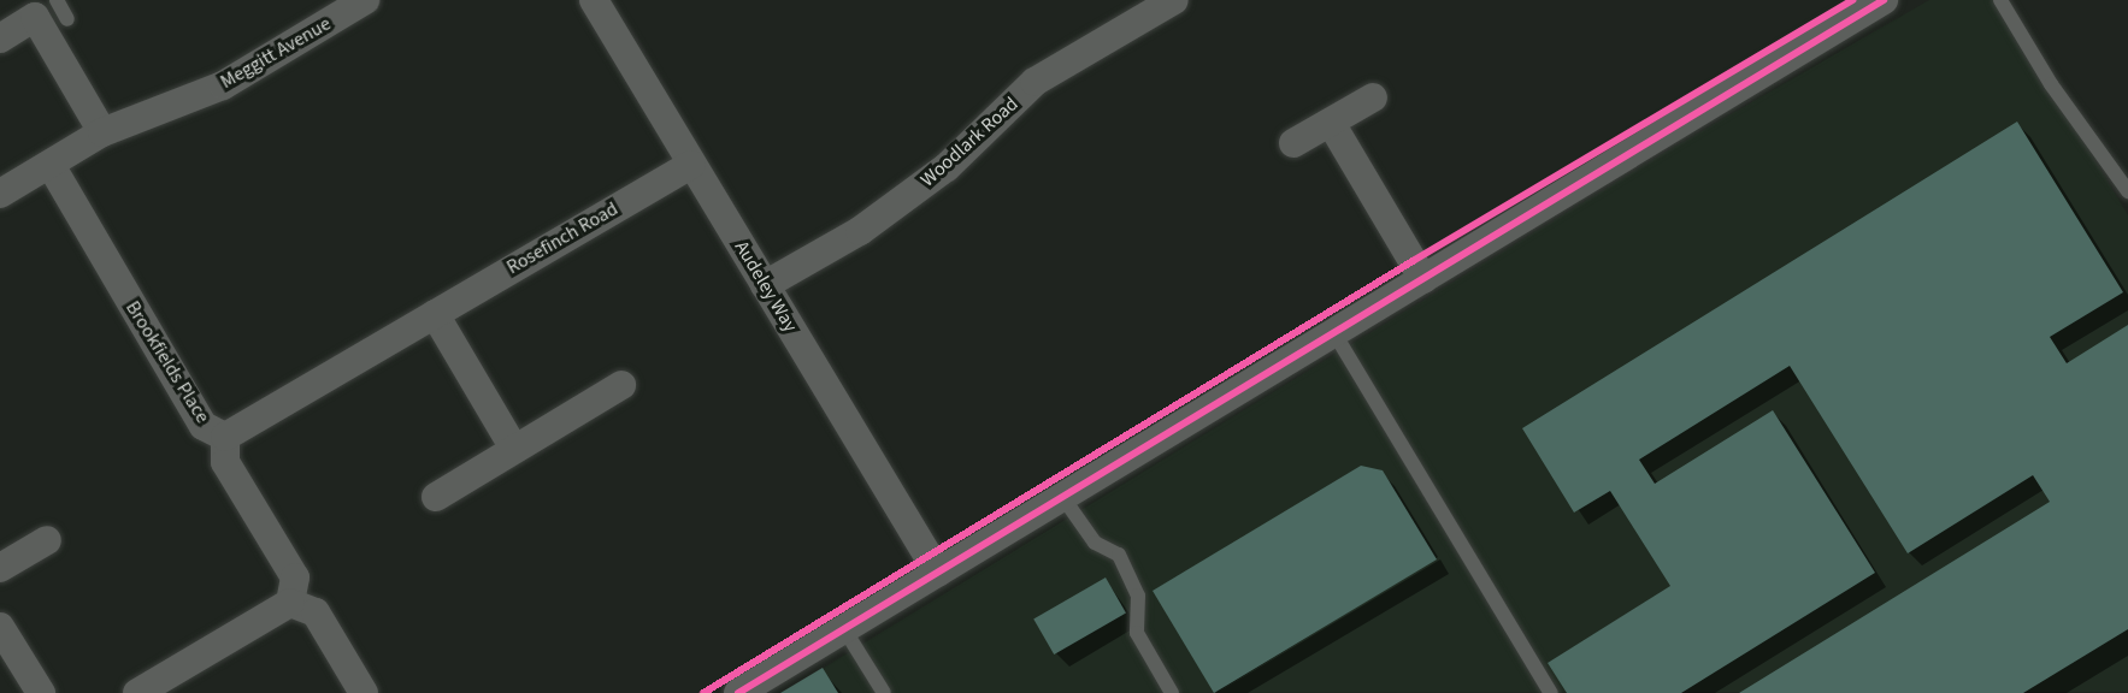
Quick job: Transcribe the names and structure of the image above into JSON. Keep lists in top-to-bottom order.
{
  "streets": {
    "street": [
      "Meggitt Avenue",
      "Woodlark Road",
      "Rosefinch Road",
      "Audeley Way",
      "Brookfields Place"
    ]
  },
  "crossings": [
    ["Meggitt Avenue", "Brookfields Place"],
    ["Woodlark Road", "Audeley Way"],
    ["Rosefinch Road", "Audeley Way"],
    ["Rosefinch Road", "Brookfields Place"]
  ]
}
